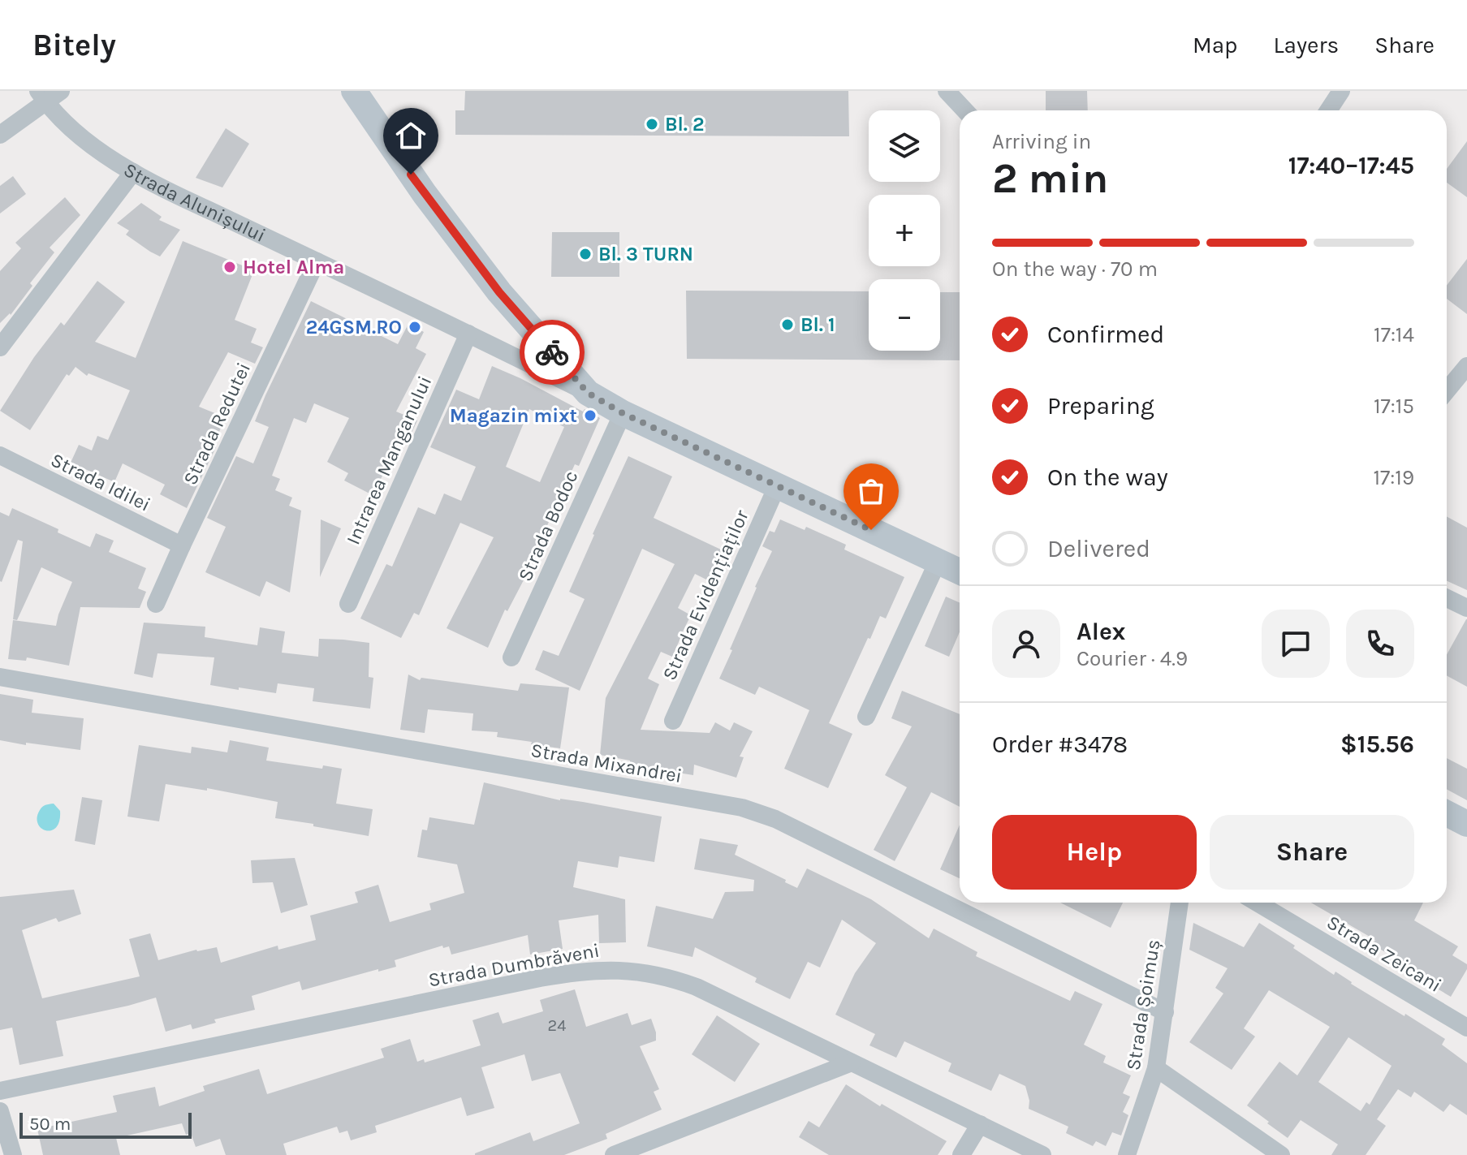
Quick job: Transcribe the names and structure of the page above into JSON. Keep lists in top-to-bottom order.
{
  "streets": {
    "street": [
      "Strada Alunișului",
      "Strada Redutei",
      "Intrarea Manganului",
      "Strada Idilei",
      "Strada Bodoc",
      "Strada Evidențiaților",
      "Strada Mixandrei",
      "Strada Zeicani",
      "Strada Dumbrăveni",
      "Strada Șoimuș"
    ]
  },
  "crossings": [
    ["Strada Alunișului", "Strada Redutei"],
    ["Strada Alunișului", "Intrarea Manganului"],
    ["Strada Alunișului", "Strada Bodoc"],
    ["Strada Alunișului", "Strada Evidențiaților"],
    ["Strada Redutei", "Strada Idilei"],
    ["Strada Mixandrei", "Strada Șoimuș"]
  ],
  "places": [
    "Bl. 2",
    "Bl. 3 TURN",
    "Hotel Alma",
    "Bl. 1",
    "24GSM.RO",
    "Magazin mixt"
  ],
  "house_numbers": ["24"],
  "scale_bar": "50 m",
  "page": {
    "header": "Bitely",
    "nav": ["Map", "Layers", "Share"],
    "map_buttons": ["+", "−"],
    "heading": ["2 min", "Arriving in", "17:40–17:45"],
    "panel": [
      "Alex",
      "Courier · 4.9",
      "Order #3478",
      "$15.56"
    ],
    "bar": "On the way · 70 m",
    "list": [
      ["Confirmed", "17:14"],
      ["Preparing", "17:15"],
      ["On the way", "17:19"],
      "Delivered"
    ],
    "buttons": ["Help", "Share"],
    "scale": "50 m"
  }
}
